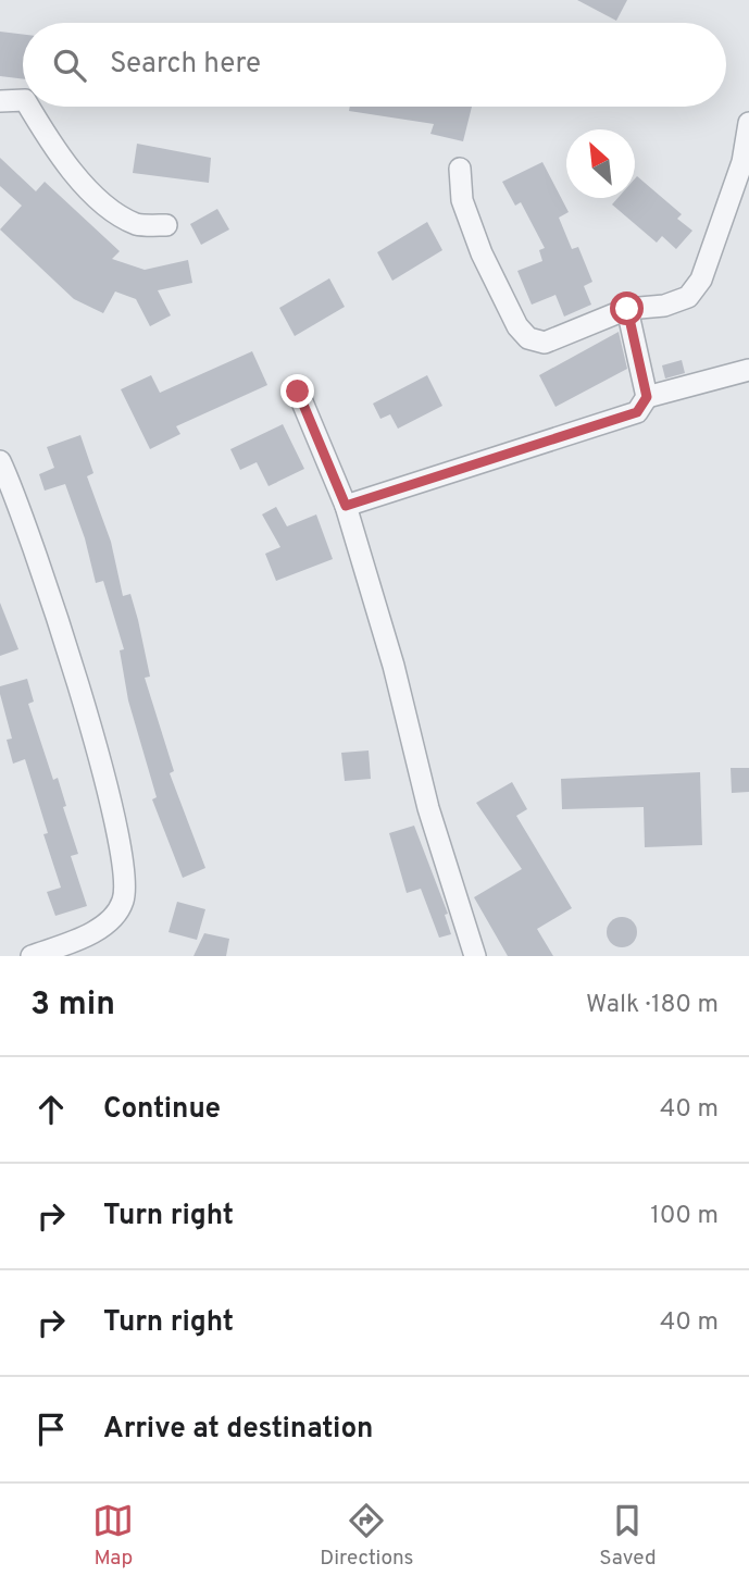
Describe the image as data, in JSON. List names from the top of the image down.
{
  "north": "top left",
  "page": {
    "search": "Search here",
    "heading": ["3 min", "Walk · 180 m"],
    "list": [
      ["Continue", "40 m"],
      ["Turn right", "100 m"],
      ["Turn right", "40 m"],
      "Arrive at destination"
    ],
    "nav": ["Map", "Directions", "Saved"]
  }
}
